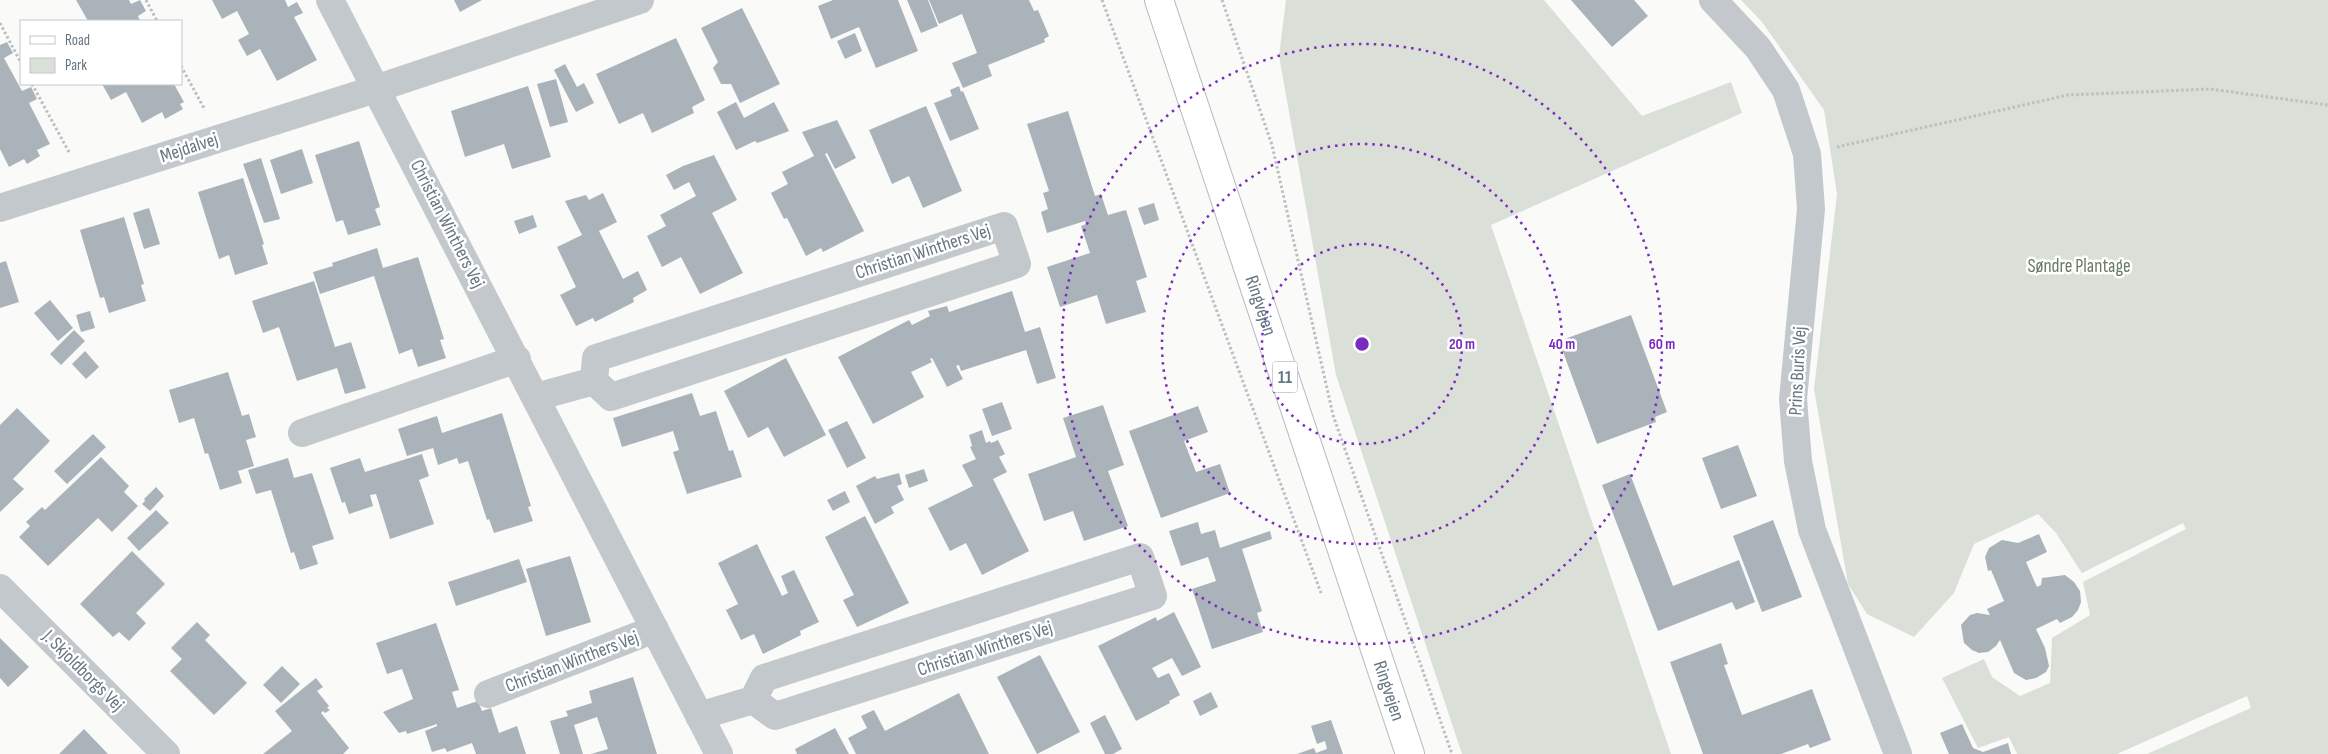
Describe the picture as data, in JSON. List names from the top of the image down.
{
  "streets": {
    "main road": ["Ringvejen", "11"],
    "street": [
      "Mejdalvej",
      "Christian Winthers Vej",
      "Prins Buris Vej",
      "J. Skjoldborgs Vej"
    ]
  },
  "crossings": [
    ["Mejdalvej", "Christian Winthers Vej"]
  ],
  "parks": ["Søndre Plantage"],
  "legend": ["Road", "Park"],
  "rings": ["20 m", "40 m", "60 m"]
}
